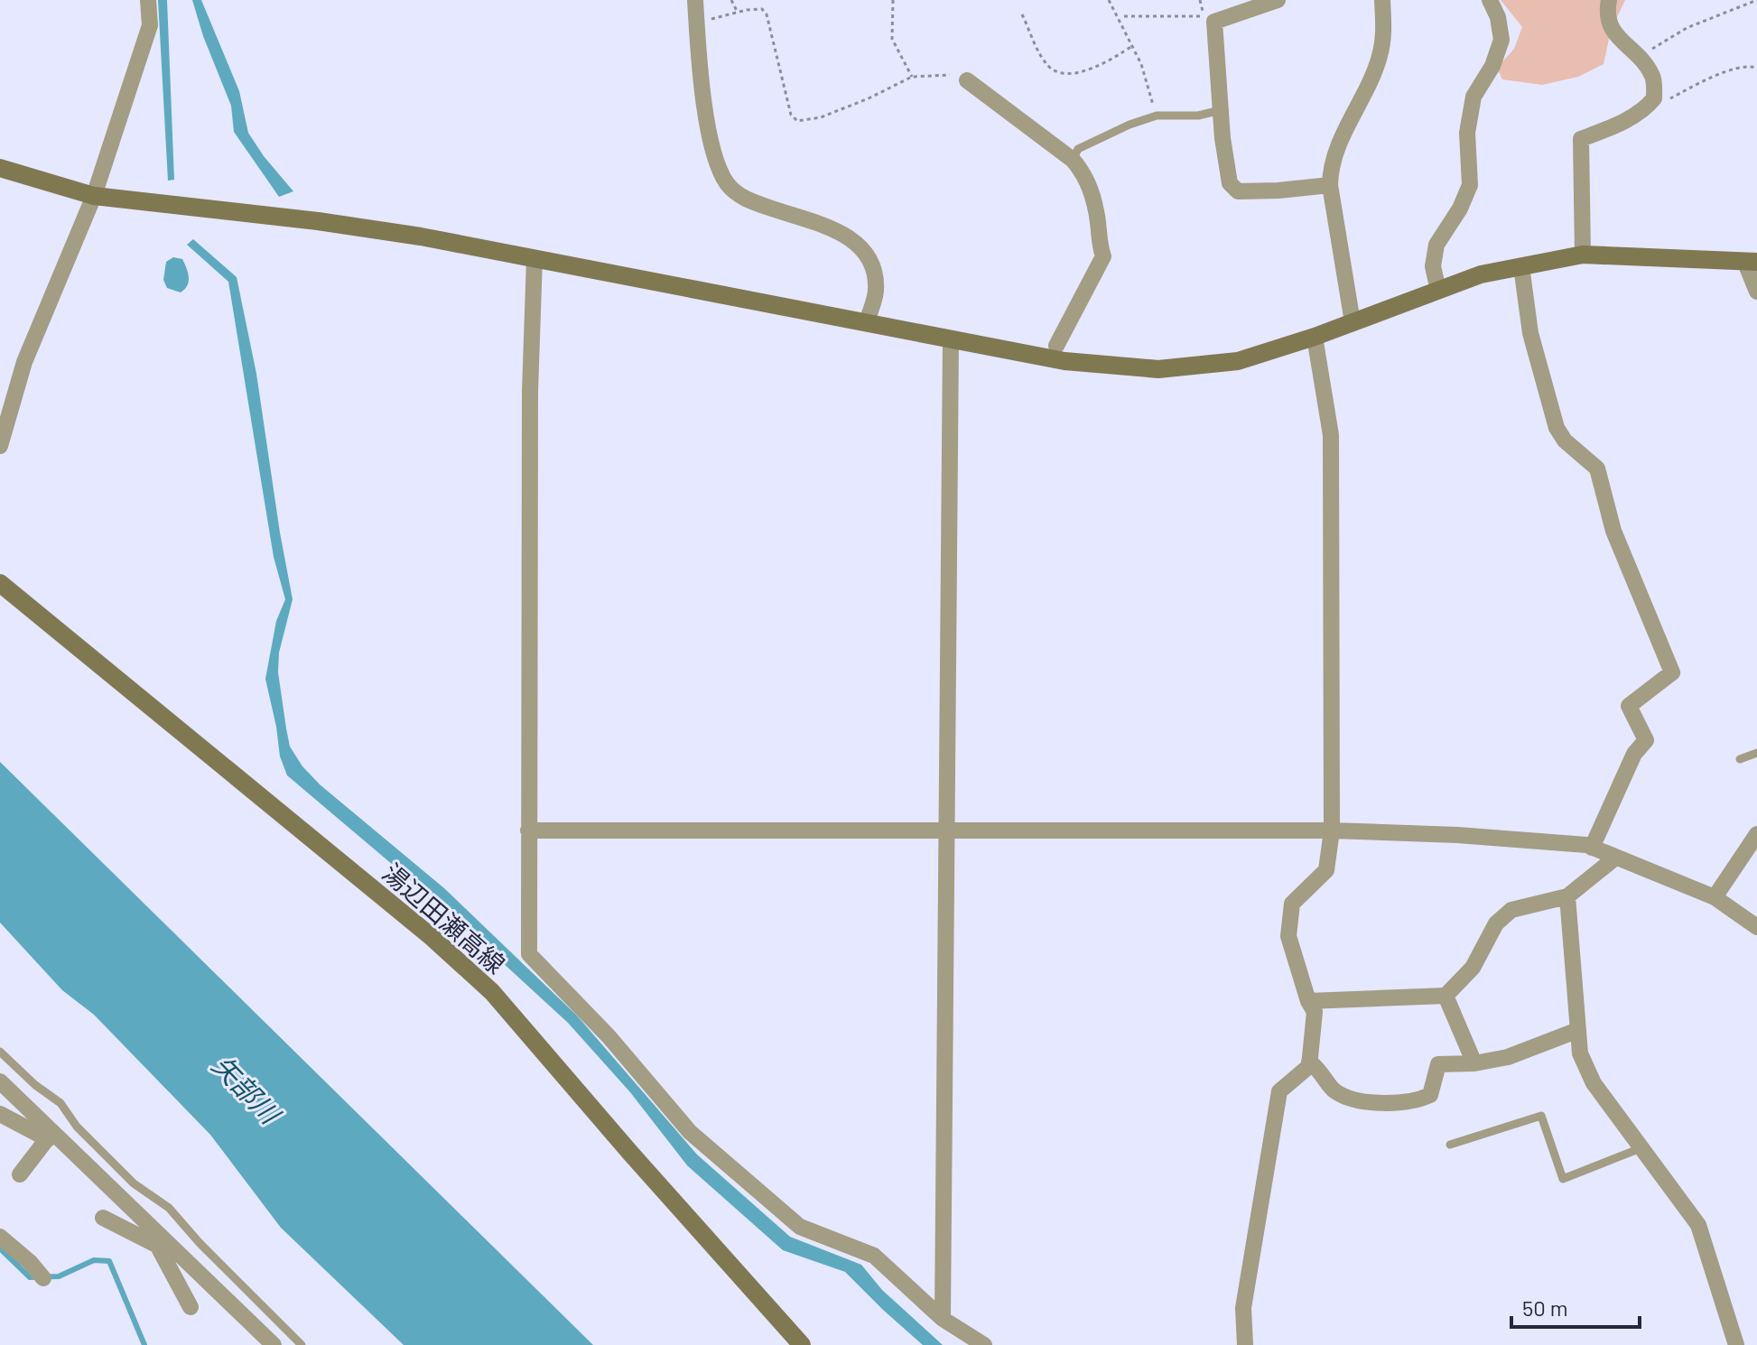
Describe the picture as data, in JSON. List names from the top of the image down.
{
  "streets": {
    "street": ["湯辺田瀬高線"]
  },
  "water": ["矢部川"],
  "scale_bar": "50 m"
}
